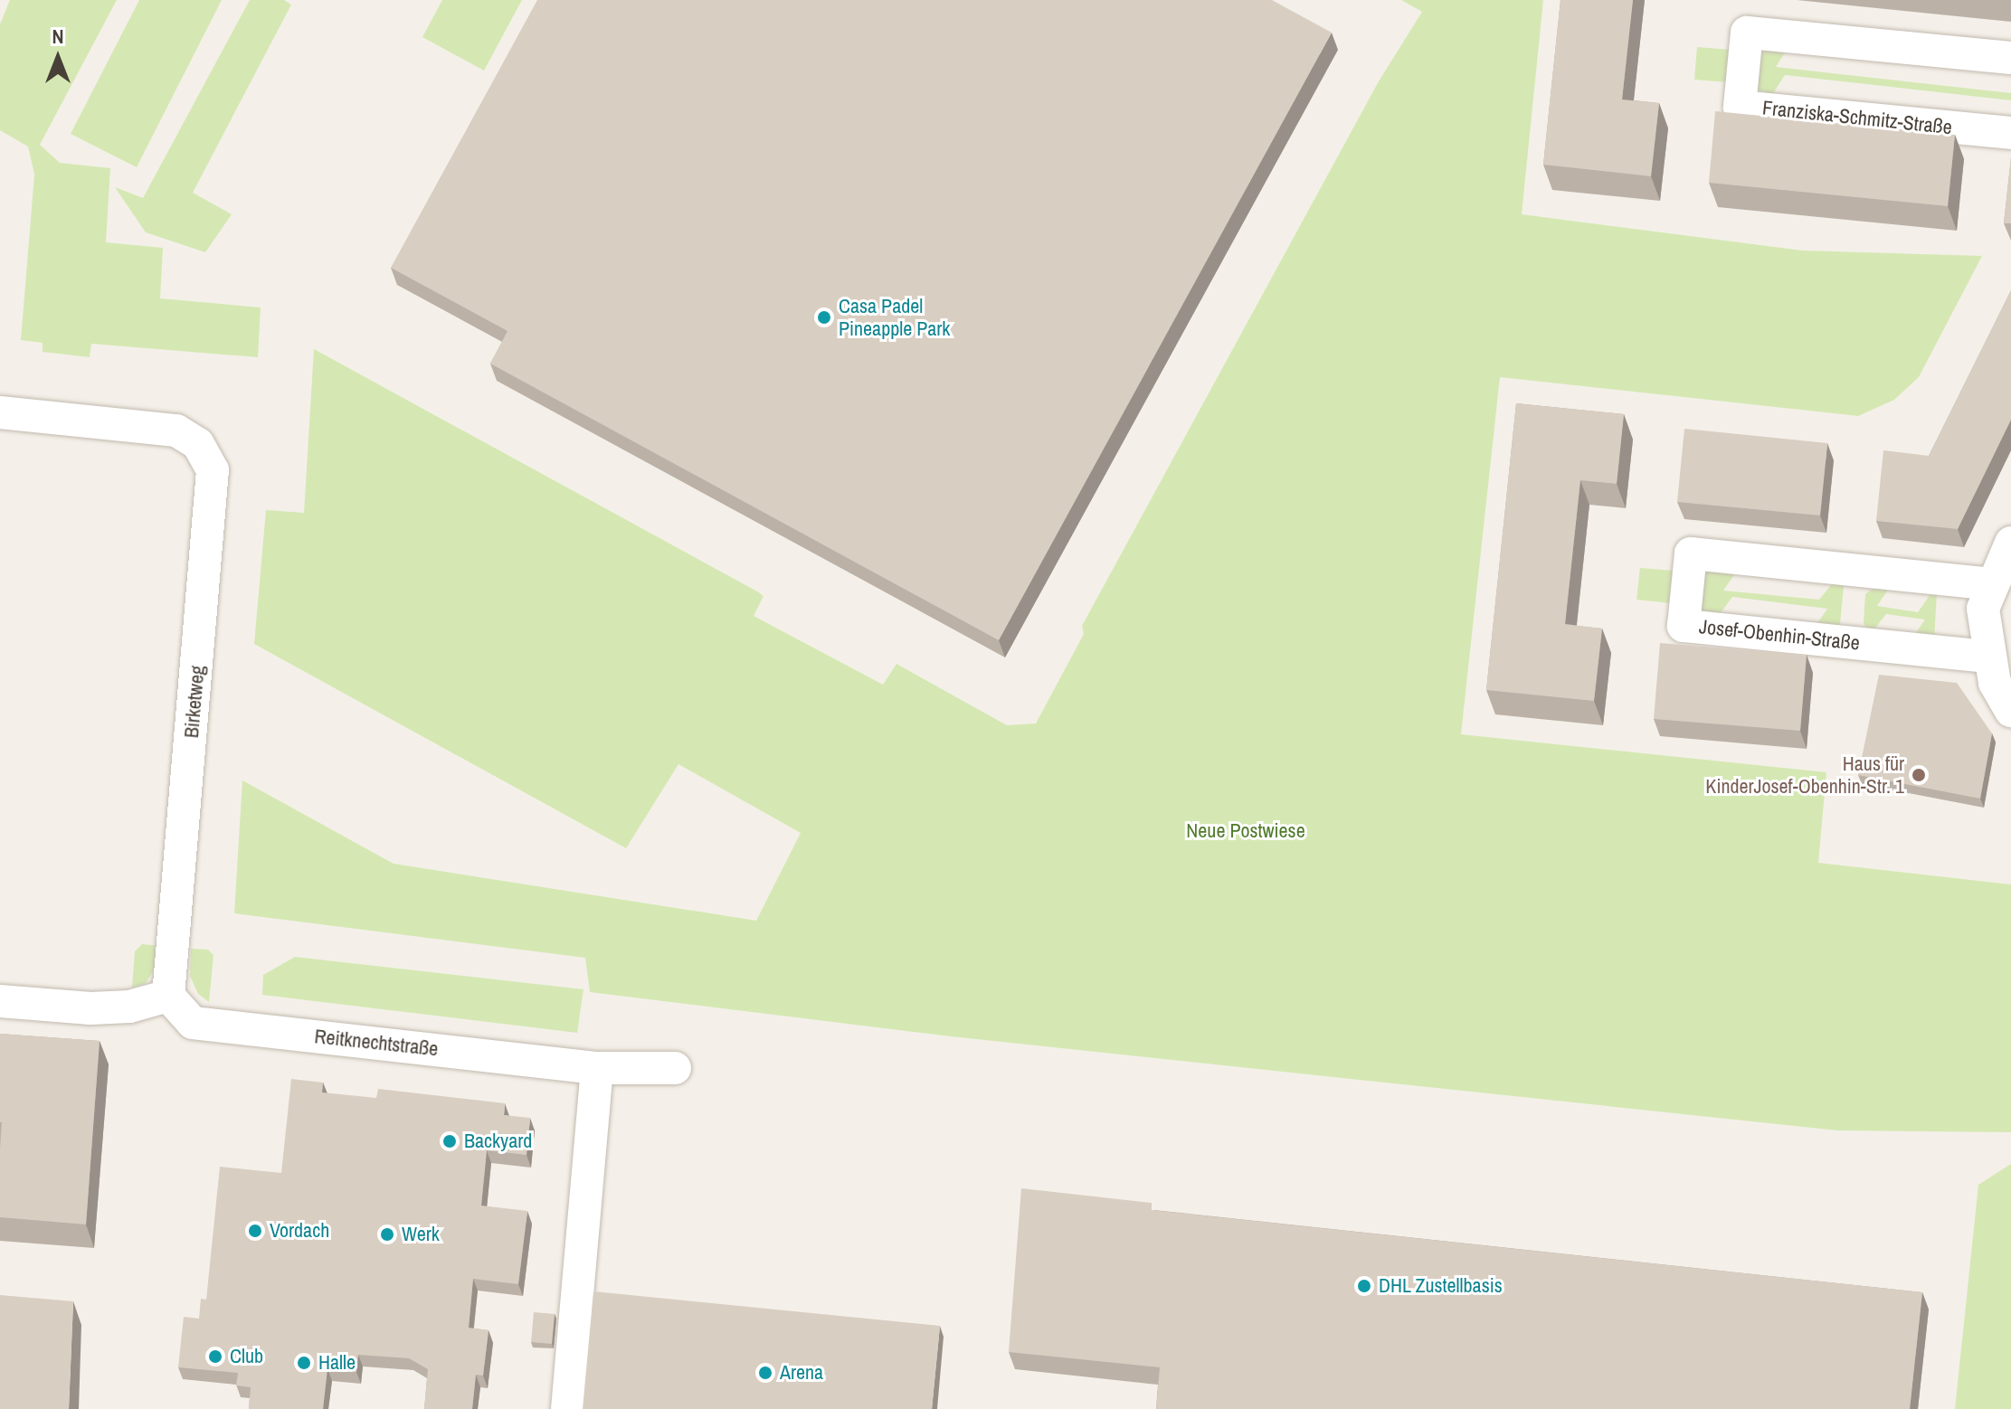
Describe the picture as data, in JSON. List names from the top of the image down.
{
  "streets": {
    "street": [
      "Franziska-Schmitz-Straße",
      "Josef-Obenhin-Straße",
      "Birketweg",
      "Reitknechtstraße"
    ]
  },
  "crossings": [
    ["Birketweg", "Reitknechtstraße"]
  ],
  "parks": ["Neue Postwiese"],
  "places": [
    "Casa Padel Pineapple Park",
    "Haus für KinderJosef-Obenhin-Str. 1",
    "Backyard",
    "Vordach",
    "Werk",
    "DHL Zustellbasis",
    "Club",
    "Halle",
    "Arena"
  ],
  "north": "top"
}
